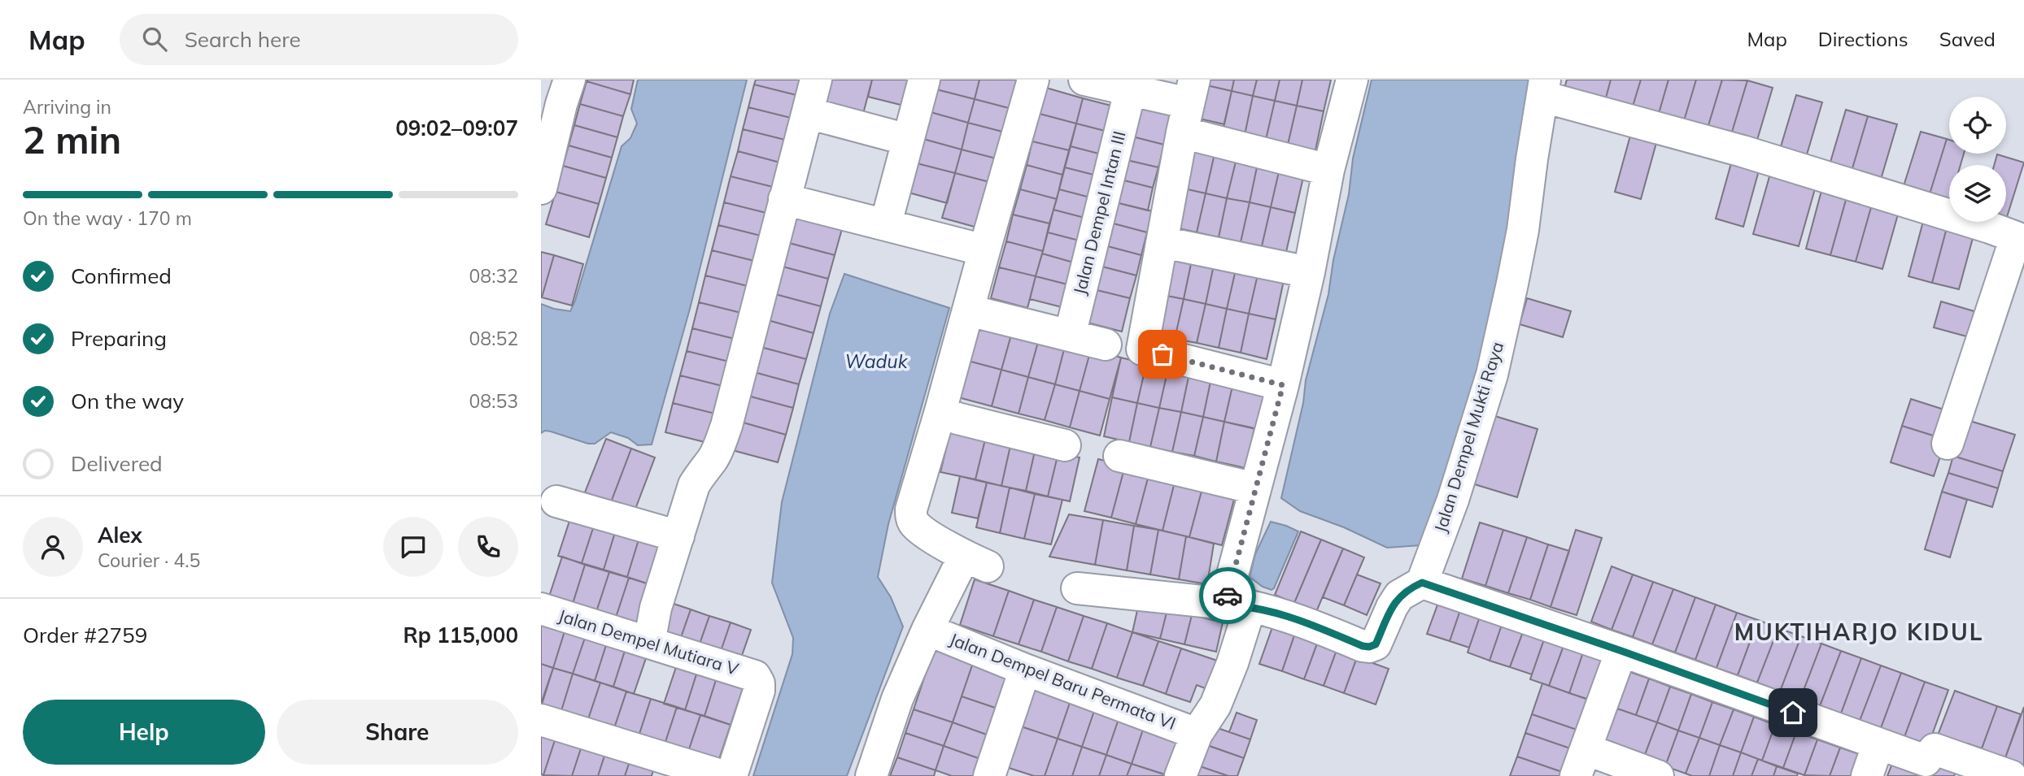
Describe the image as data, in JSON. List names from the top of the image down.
{
  "streets": {
    "street": [
      "Jalan Dempel Intan III",
      "Jalan Dempel Mukti Raya",
      "Jalan Dempel Mutiara V",
      "Jalan Dempel Baru Permata VI"
    ]
  },
  "districts": ["MUKTIHARJO KIDUL"],
  "water": ["Waduk"],
  "page": {
    "header": "Map",
    "search": "Search here",
    "nav": ["Map", "Directions", "Saved"],
    "heading": ["2 min", "Arriving in", "09:02–09:07"],
    "panel": [
      "Alex",
      "Courier · 4.5",
      "Order #2759",
      "Rp 115,000"
    ],
    "bar": "On the way · 170 m",
    "list": [
      ["Confirmed", "08:32"],
      ["Preparing", "08:52"],
      ["On the way", "08:53"],
      "Delivered"
    ],
    "buttons": ["Help", "Share"]
  }
}
